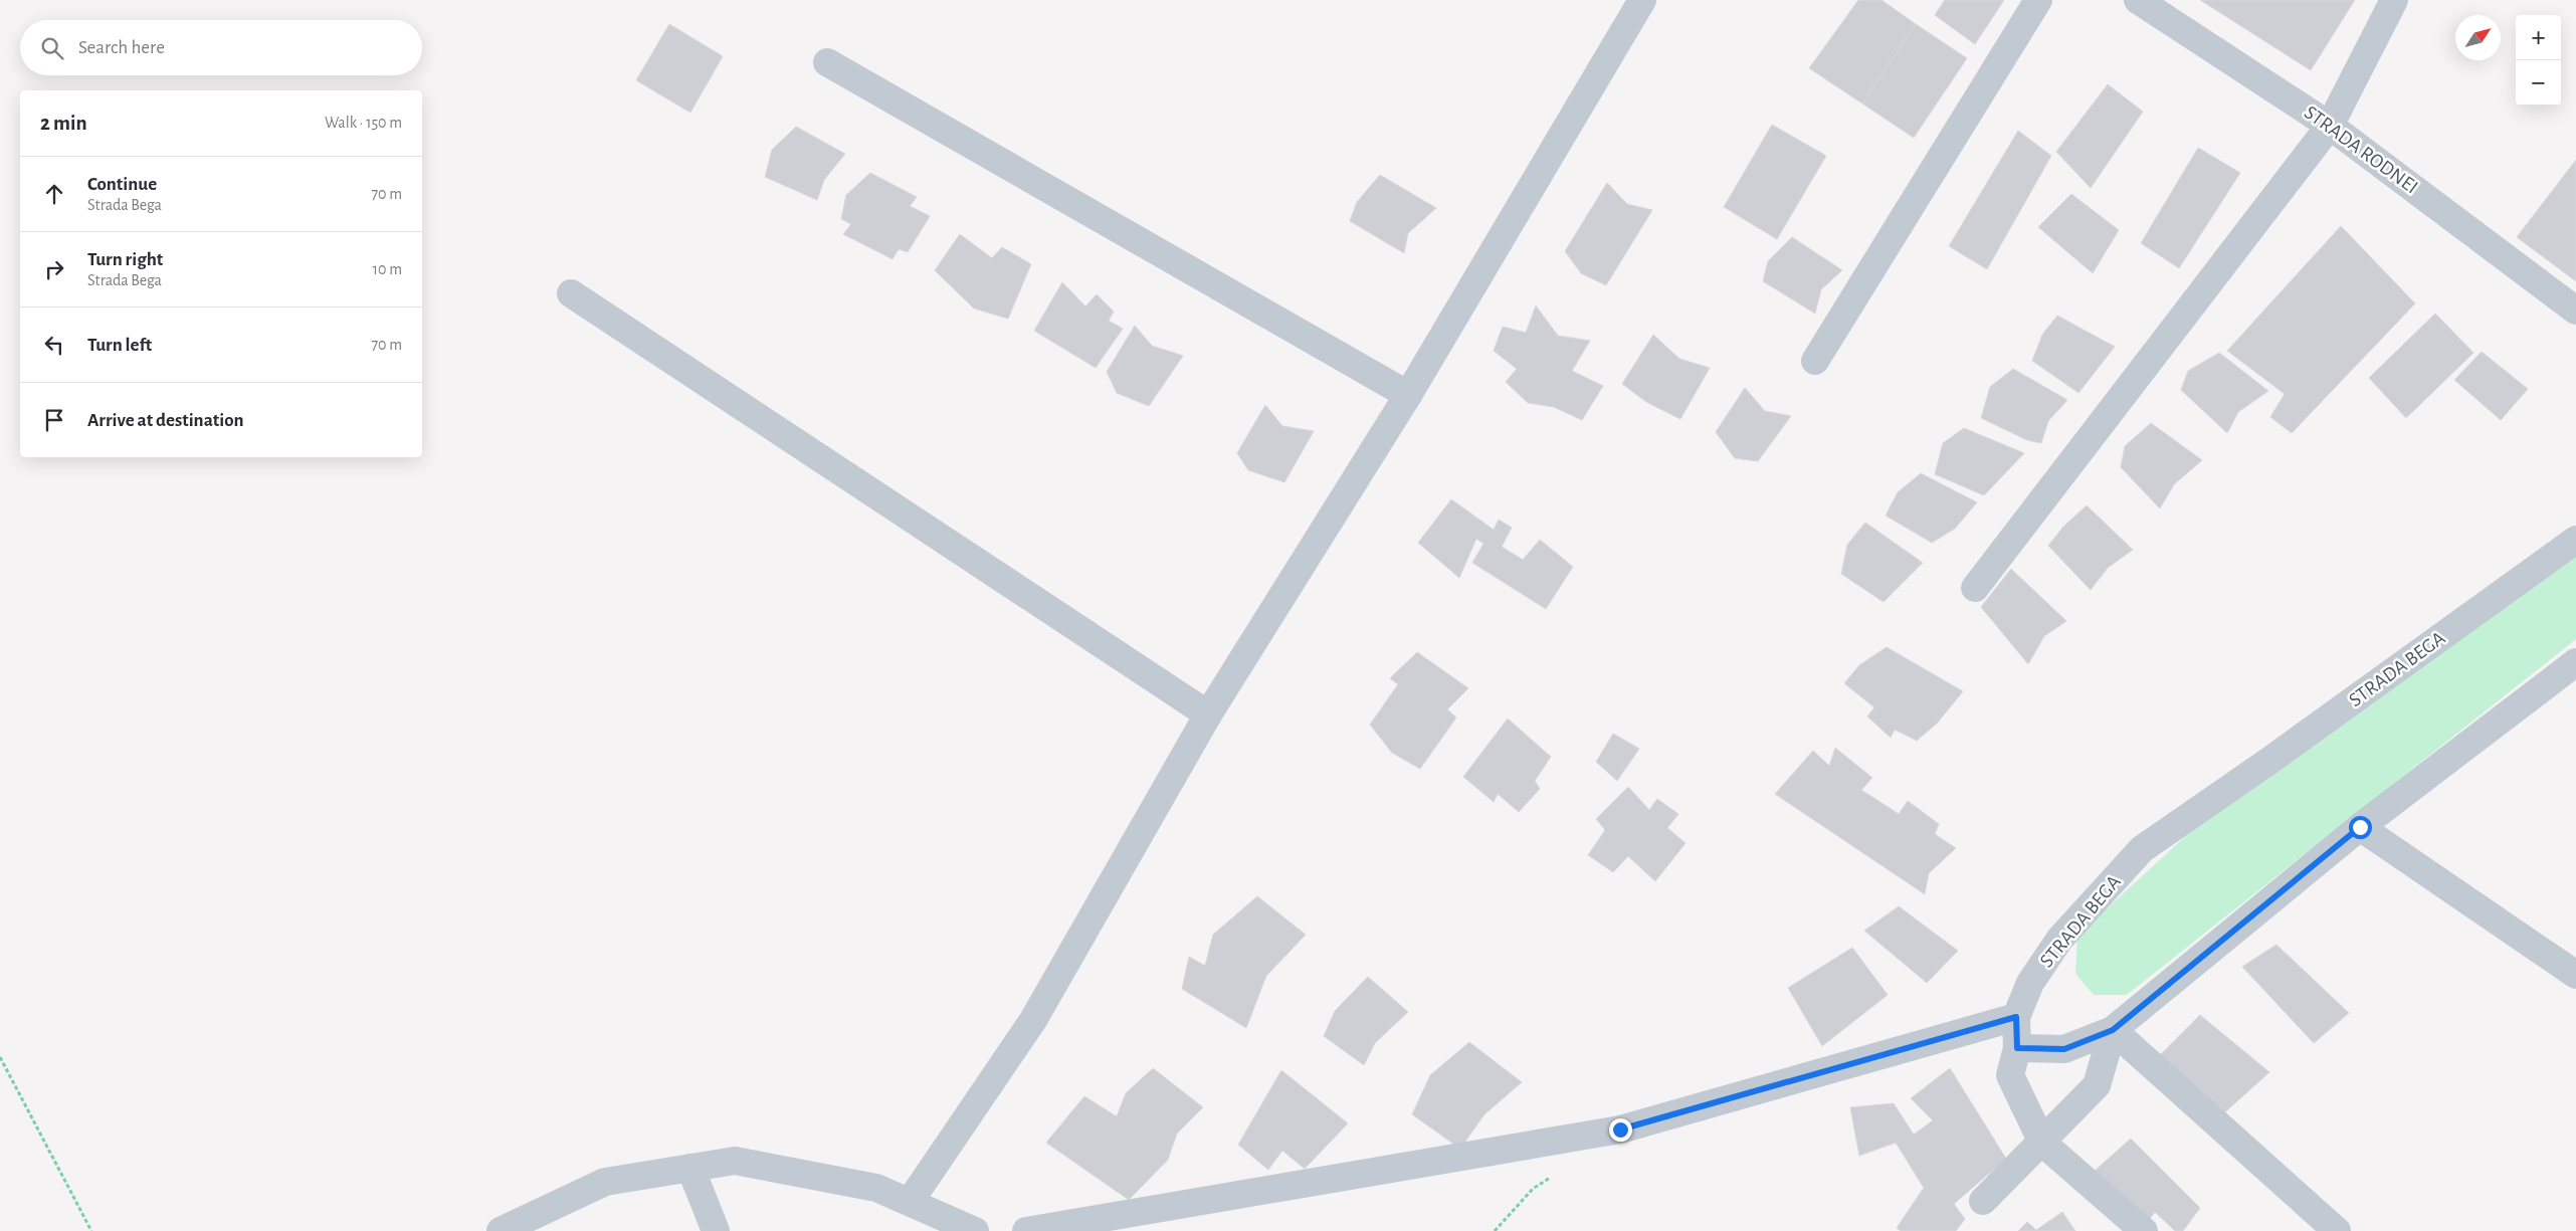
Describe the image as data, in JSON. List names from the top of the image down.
{
  "streets": {
    "street": ["STRADA RODNEI", "STRADA BEGA"]
  },
  "north": "top right",
  "page": {
    "map_buttons": ["+", "−"],
    "search": "Search here",
    "heading": ["2 min", "Walk · 150 m"],
    "list": [
      ["Continue", "Strada Bega", "70 m"],
      ["Turn right", "Strada Bega", "10 m"],
      ["Turn left", "70 m"],
      "Arrive at destination"
    ]
  }
}
